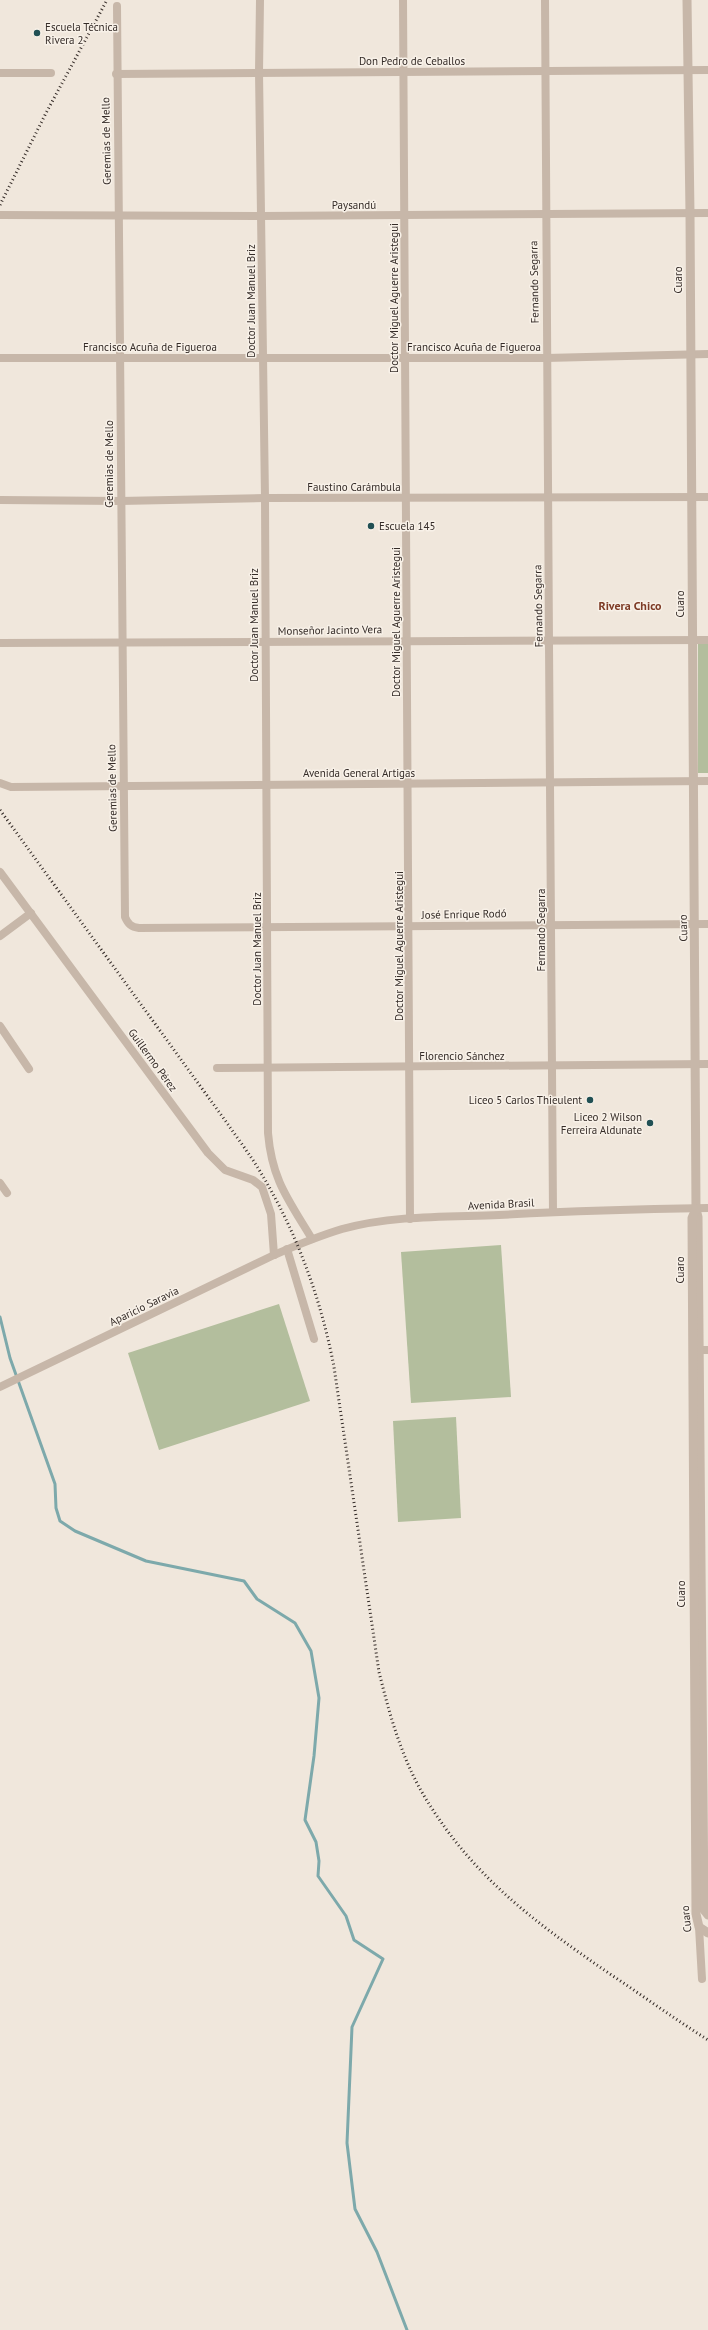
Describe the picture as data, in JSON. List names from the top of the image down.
{
  "streets": {
    "street": [
      "Don Pedro de Ceballos",
      "Geremias de Mello",
      "Paysandú",
      "Cuaro",
      "Fernando Segarra",
      "Doctor Miguel Aguerre Aristegui",
      "Doctor Juan Manuel Briz",
      "Francisco Acuña de Figueroa",
      "Faustino Carámbula",
      "Monseñor Jacinto Vera",
      "Avenida General Artigas",
      "José Enrique Rodó",
      "Florencio Sánchez",
      "Guillermo Pérez",
      "Avenida Brasil",
      "Aparicio Saravia"
    ]
  },
  "crossings": [
    ["Don Pedro de Ceballos", "Geremias de Mello"],
    ["Don Pedro de Ceballos", "Cuaro"],
    ["Don Pedro de Ceballos", "Fernando Segarra"],
    ["Don Pedro de Ceballos", "Doctor Miguel Aguerre Aristegui"],
    ["Don Pedro de Ceballos", "Doctor Juan Manuel Briz"],
    ["Geremias de Mello", "Paysandú"],
    ["Geremias de Mello", "Francisco Acuña de Figueroa"],
    ["Geremias de Mello", "Faustino Carámbula"],
    ["Geremias de Mello", "Monseñor Jacinto Vera"],
    ["Geremias de Mello", "Avenida General Artigas"],
    ["Geremias de Mello", "José Enrique Rodó"],
    ["Paysandú", "Cuaro"],
    ["Paysandú", "Fernando Segarra"],
    ["Paysandú", "Doctor Miguel Aguerre Aristegui"],
    ["Paysandú", "Doctor Juan Manuel Briz"],
    ["Cuaro", "Francisco Acuña de Figueroa"],
    ["Cuaro", "Faustino Carámbula"],
    ["Cuaro", "Monseñor Jacinto Vera"],
    ["Cuaro", "Avenida General Artigas"],
    ["Cuaro", "José Enrique Rodó"],
    ["Cuaro", "Florencio Sánchez"],
    ["Cuaro", "Avenida Brasil"],
    ["Fernando Segarra", "Francisco Acuña de Figueroa"],
    ["Fernando Segarra", "Faustino Carámbula"],
    ["Fernando Segarra", "Monseñor Jacinto Vera"],
    ["Fernando Segarra", "Avenida General Artigas"],
    ["Fernando Segarra", "José Enrique Rodó"],
    ["Fernando Segarra", "Florencio Sánchez"],
    ["Fernando Segarra", "Avenida Brasil"],
    ["Doctor Miguel Aguerre Aristegui", "Francisco Acuña de Figueroa"],
    ["Doctor Miguel Aguerre Aristegui", "Faustino Carámbula"],
    ["Doctor Miguel Aguerre Aristegui", "Monseñor Jacinto Vera"],
    ["Doctor Miguel Aguerre Aristegui", "Avenida General Artigas"],
    ["Doctor Miguel Aguerre Aristegui", "José Enrique Rodó"],
    ["Doctor Miguel Aguerre Aristegui", "Florencio Sánchez"],
    ["Doctor Miguel Aguerre Aristegui", "Avenida Brasil"],
    ["Doctor Juan Manuel Briz", "Francisco Acuña de Figueroa"],
    ["Doctor Juan Manuel Briz", "Faustino Carámbula"],
    ["Doctor Juan Manuel Briz", "Monseñor Jacinto Vera"],
    ["Doctor Juan Manuel Briz", "Avenida General Artigas"],
    ["Doctor Juan Manuel Briz", "José Enrique Rodó"],
    ["Doctor Juan Manuel Briz", "Florencio Sánchez"],
    ["Doctor Juan Manuel Briz", "Avenida Brasil"],
    ["Guillermo Pérez", "Aparicio Saravia"],
    ["Avenida Brasil", "Aparicio Saravia"]
  ],
  "districts": ["Rivera Chico"],
  "places": [
    "Escuela Técnica Rivera 2",
    "Escuela 145",
    "Liceo 5 Carlos Thieulent",
    "Liceo 2 Wilson Ferreira Aldunate"
  ]
}
